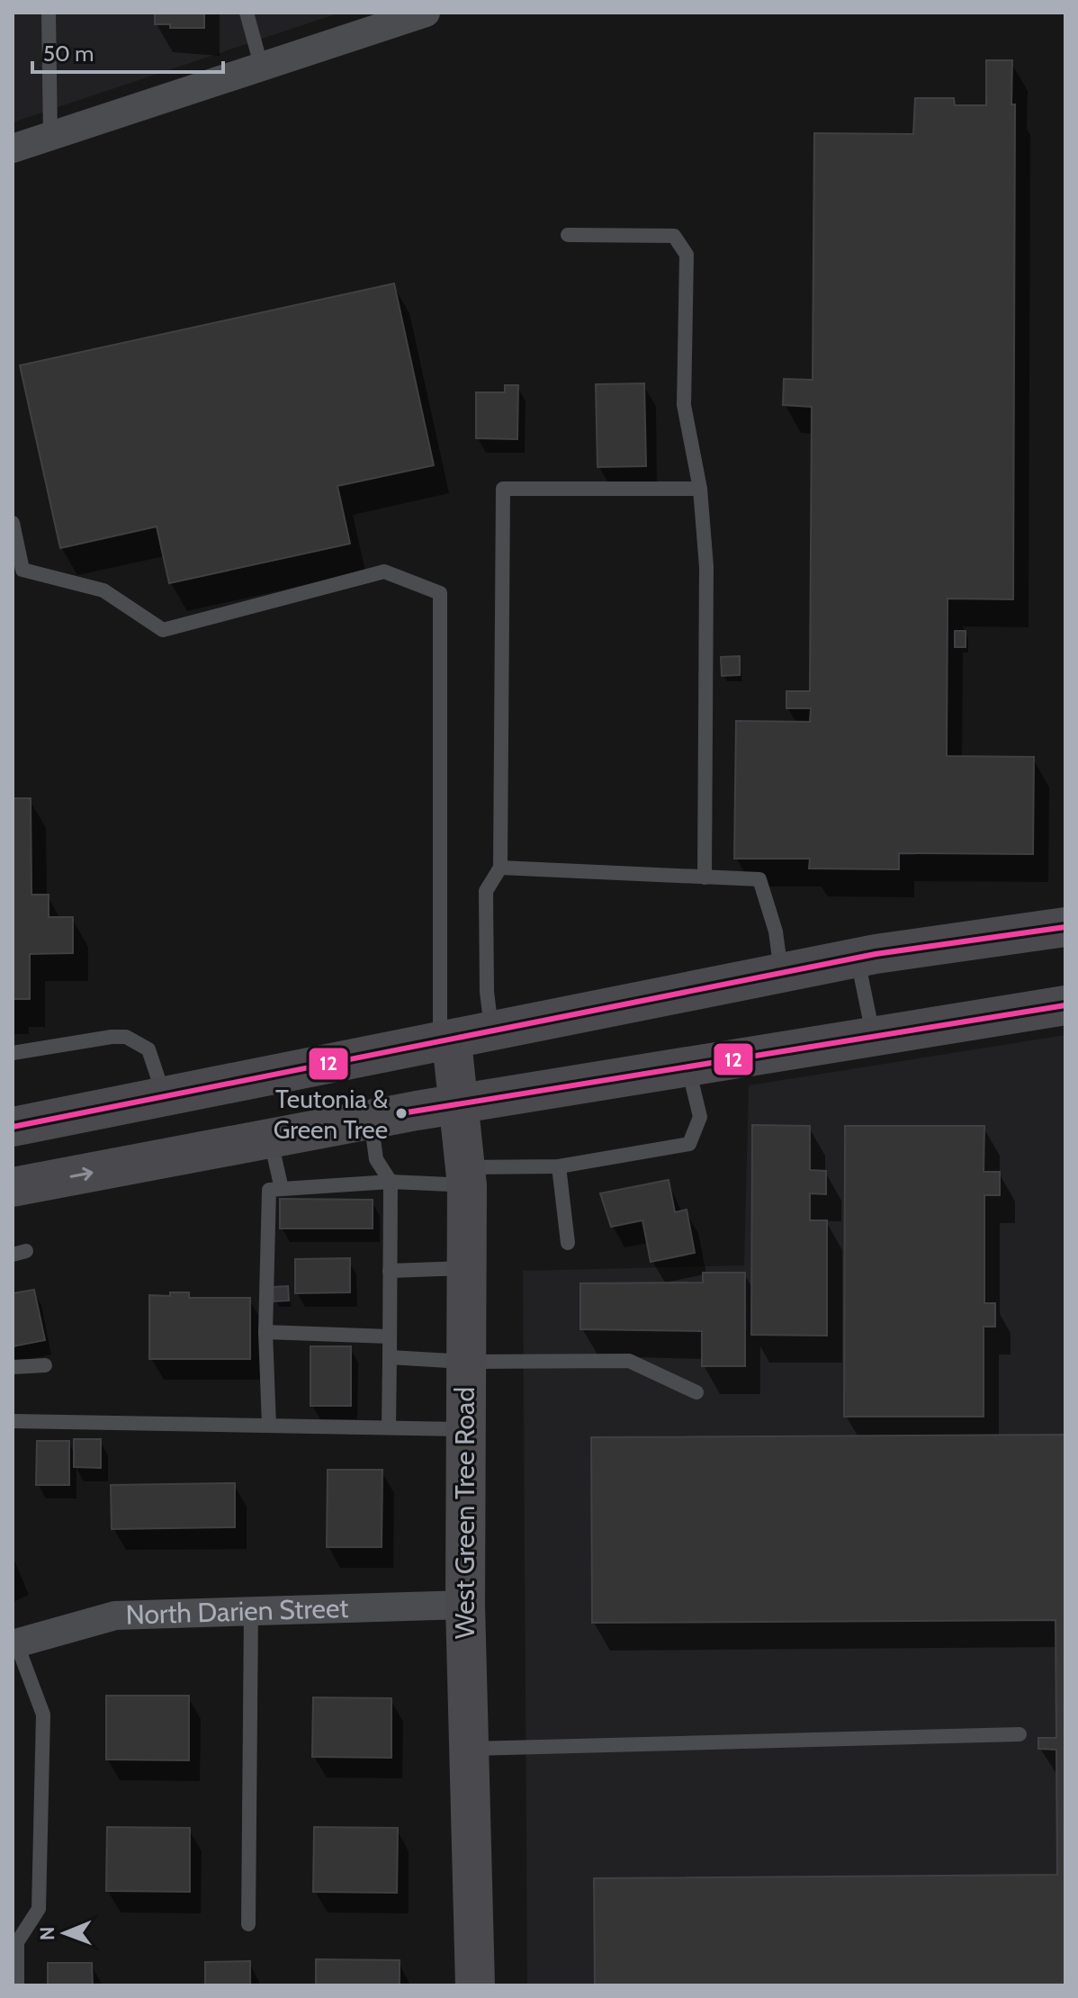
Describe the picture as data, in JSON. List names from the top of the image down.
{
  "streets": {
    "main road": ["West Green Tree Road"],
    "street": ["North Darien Street"]
  },
  "crossings": [
    ["West Green Tree Road", "North Darien Street"]
  ],
  "places": ["Teutonia & Green Tree"],
  "lines": ["transit line 12"],
  "scale_bar": "50 m",
  "north": "left"
}
